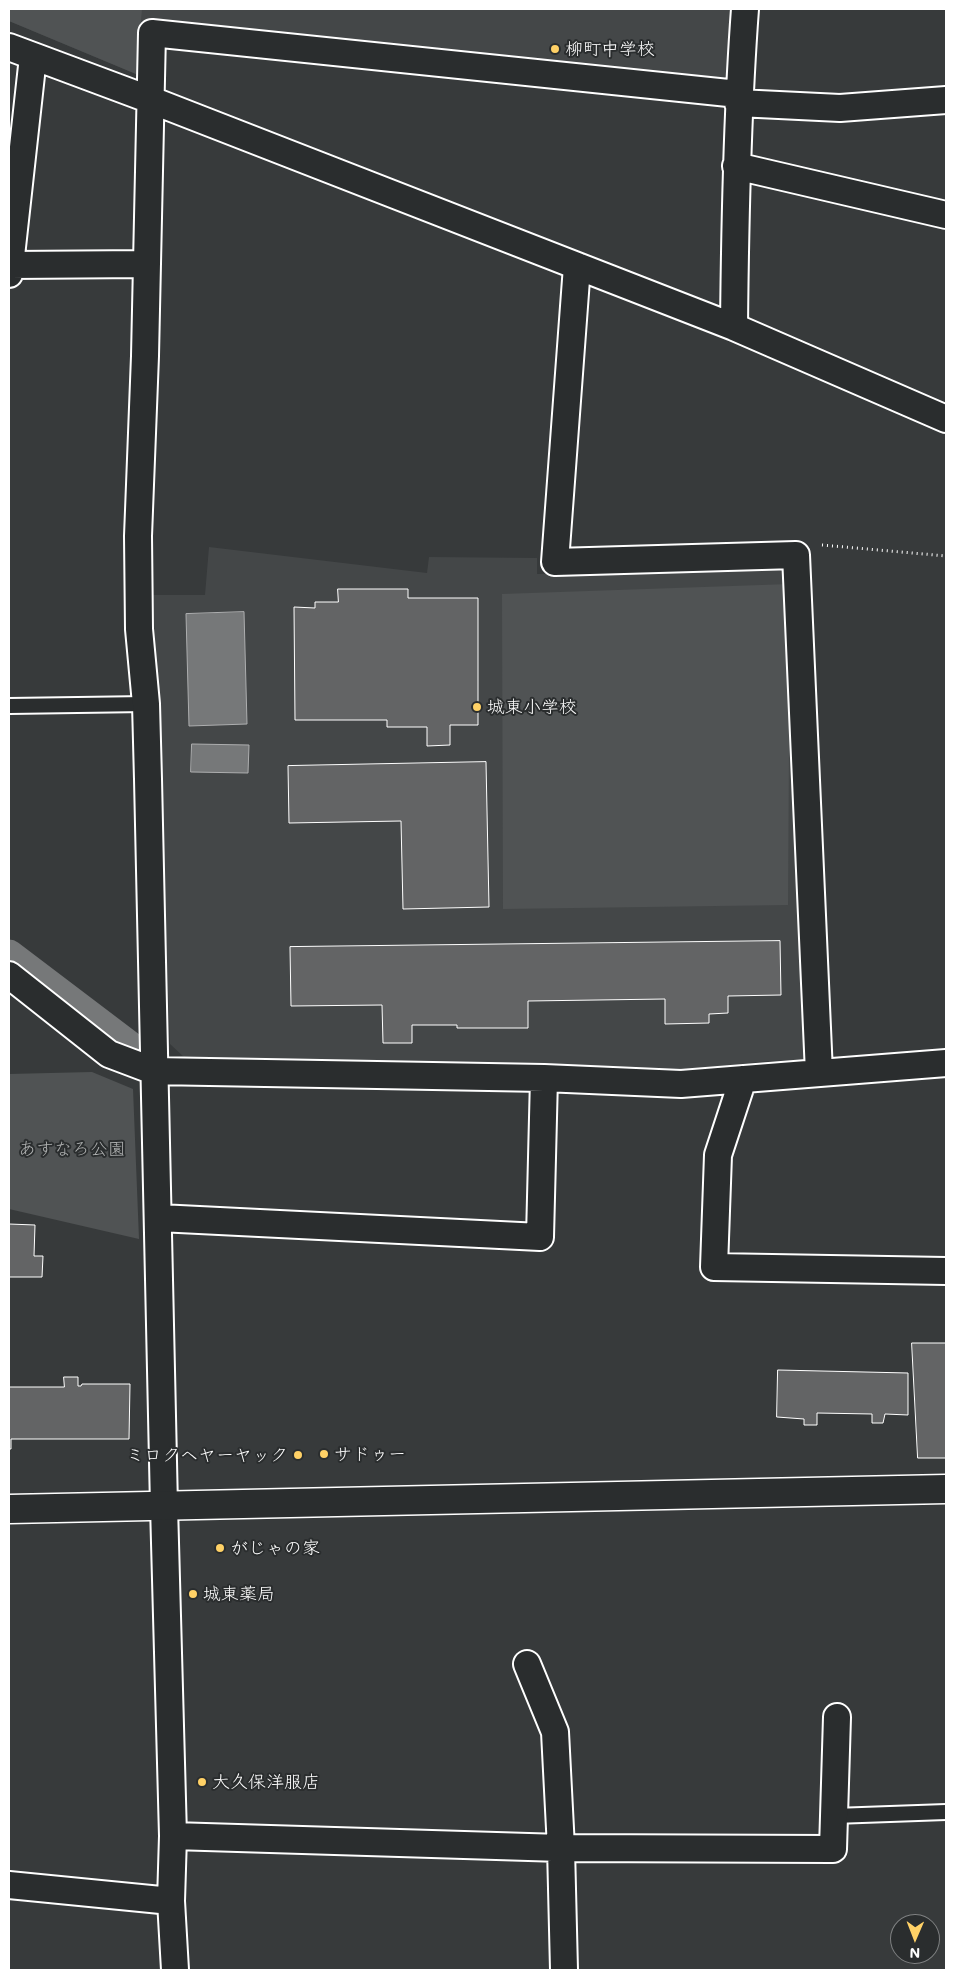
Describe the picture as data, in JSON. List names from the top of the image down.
{
  "parks": ["あすなろ公園"],
  "places": [
    "柳町中学校",
    "城東小学校",
    "サドゥー",
    "ミロクヘヤーヤック",
    "がじゃの家",
    "城東薬局",
    "大久保洋服店"
  ],
  "north": "bottom"
}
